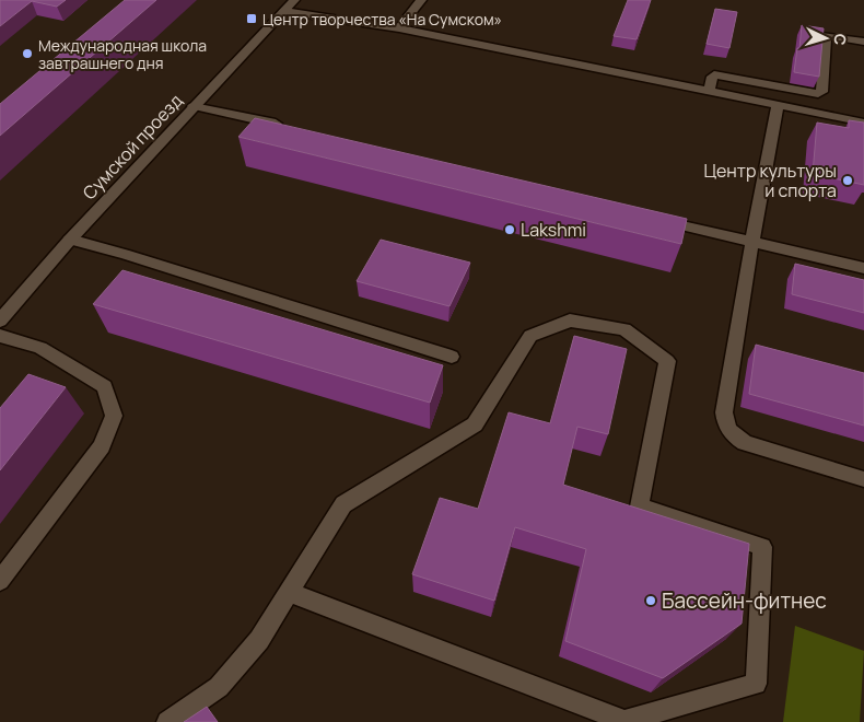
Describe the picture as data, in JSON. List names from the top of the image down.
{
  "streets": {
    "street": ["Сумской проезд"]
  },
  "places": {
    "transit": ["Центр творчества «На Сумском»"],
    "other": [
      "Международная школа завтрашнего дня",
      "Центр культуры и спорта",
      "Lakshmi",
      "Бассейн-фитнес"
    ]
  },
  "north": "right"
}
